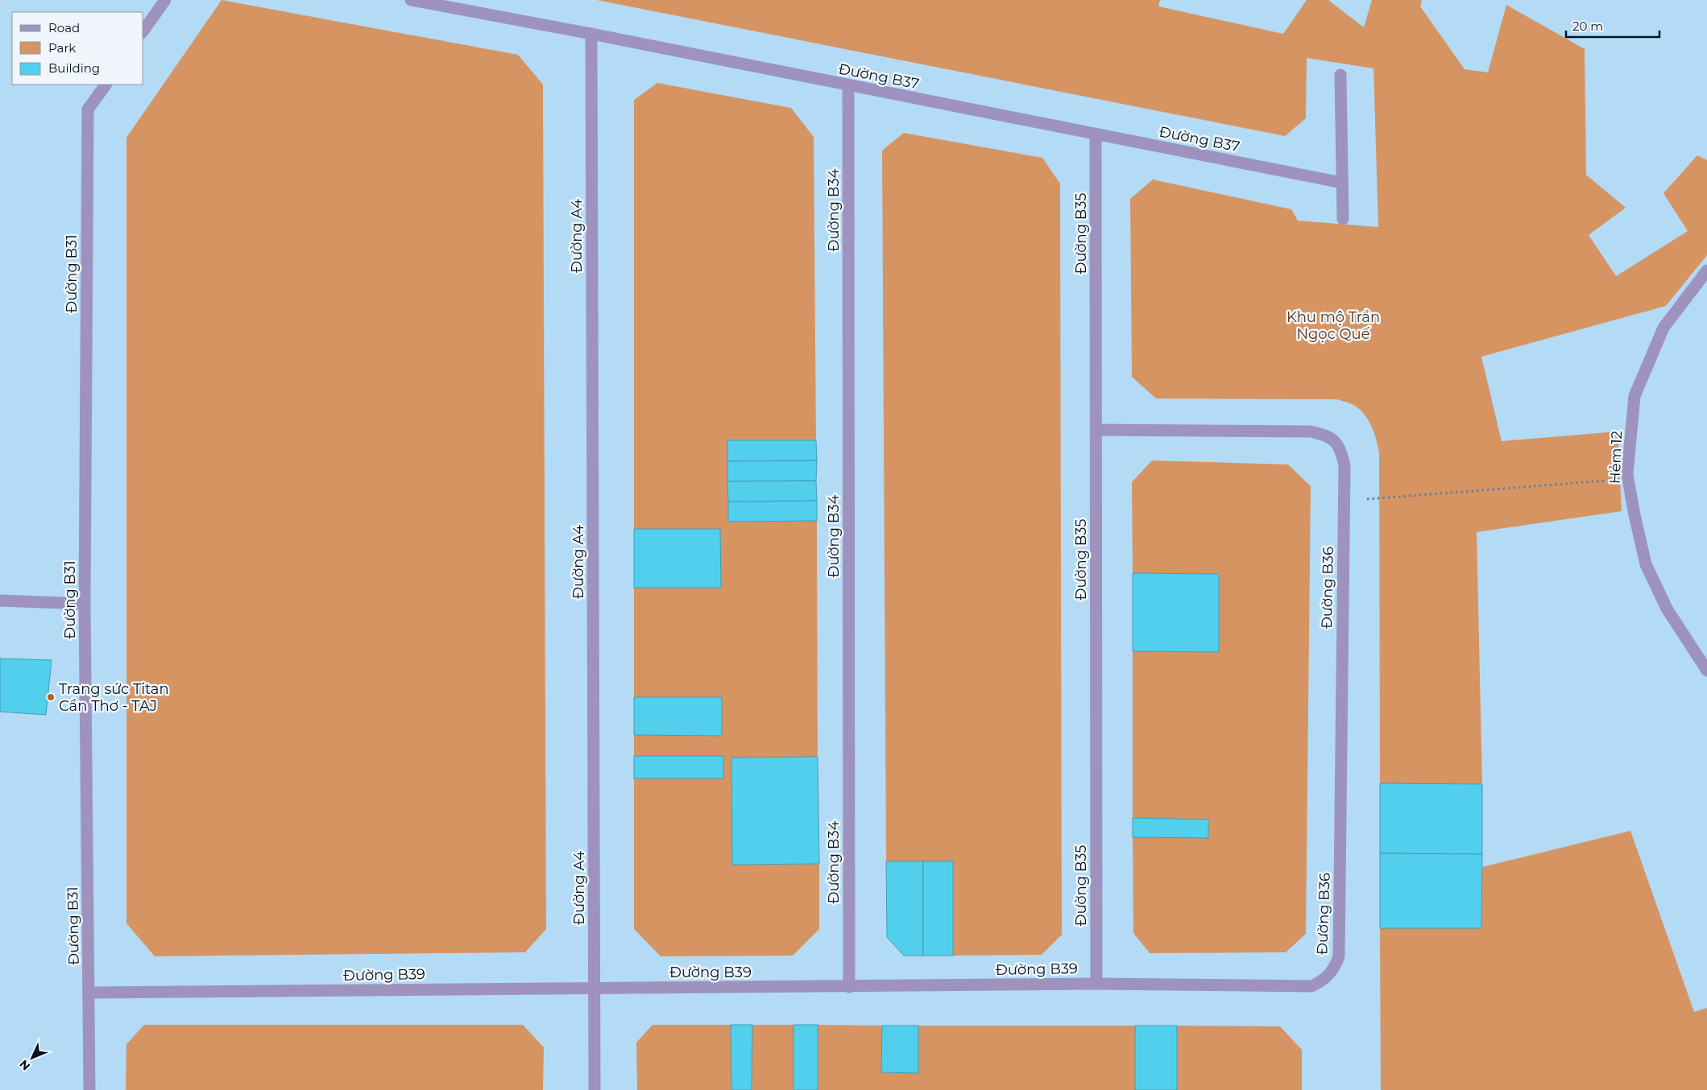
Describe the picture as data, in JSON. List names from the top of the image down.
{
  "streets": {
    "street": [
      "Đường B37",
      "Đường B34",
      "Đường B35",
      "Đường A4",
      "Đường B31",
      "Hẻm 12",
      "Đường B36",
      "Đường B39"
    ]
  },
  "crossings": [
    ["Đường B37", "Đường B34"],
    ["Đường B37", "Đường B35"],
    ["Đường B37", "Đường A4"],
    ["Đường B34", "Đường B39"],
    ["Đường B35", "Đường B36"],
    ["Đường B35", "Đường B39"],
    ["Đường A4", "Đường B39"],
    ["Đường B31", "Đường B39"],
    ["Đường B36", "Đường B39"]
  ],
  "parks": ["Khu mộ Trần Ngọc Quế"],
  "places": ["Trang sức Titan Cần Thơ - TAJ"],
  "legend": ["Road", "Park", "Building"],
  "scale_bar": "20 m",
  "north": "bottom left"
}
